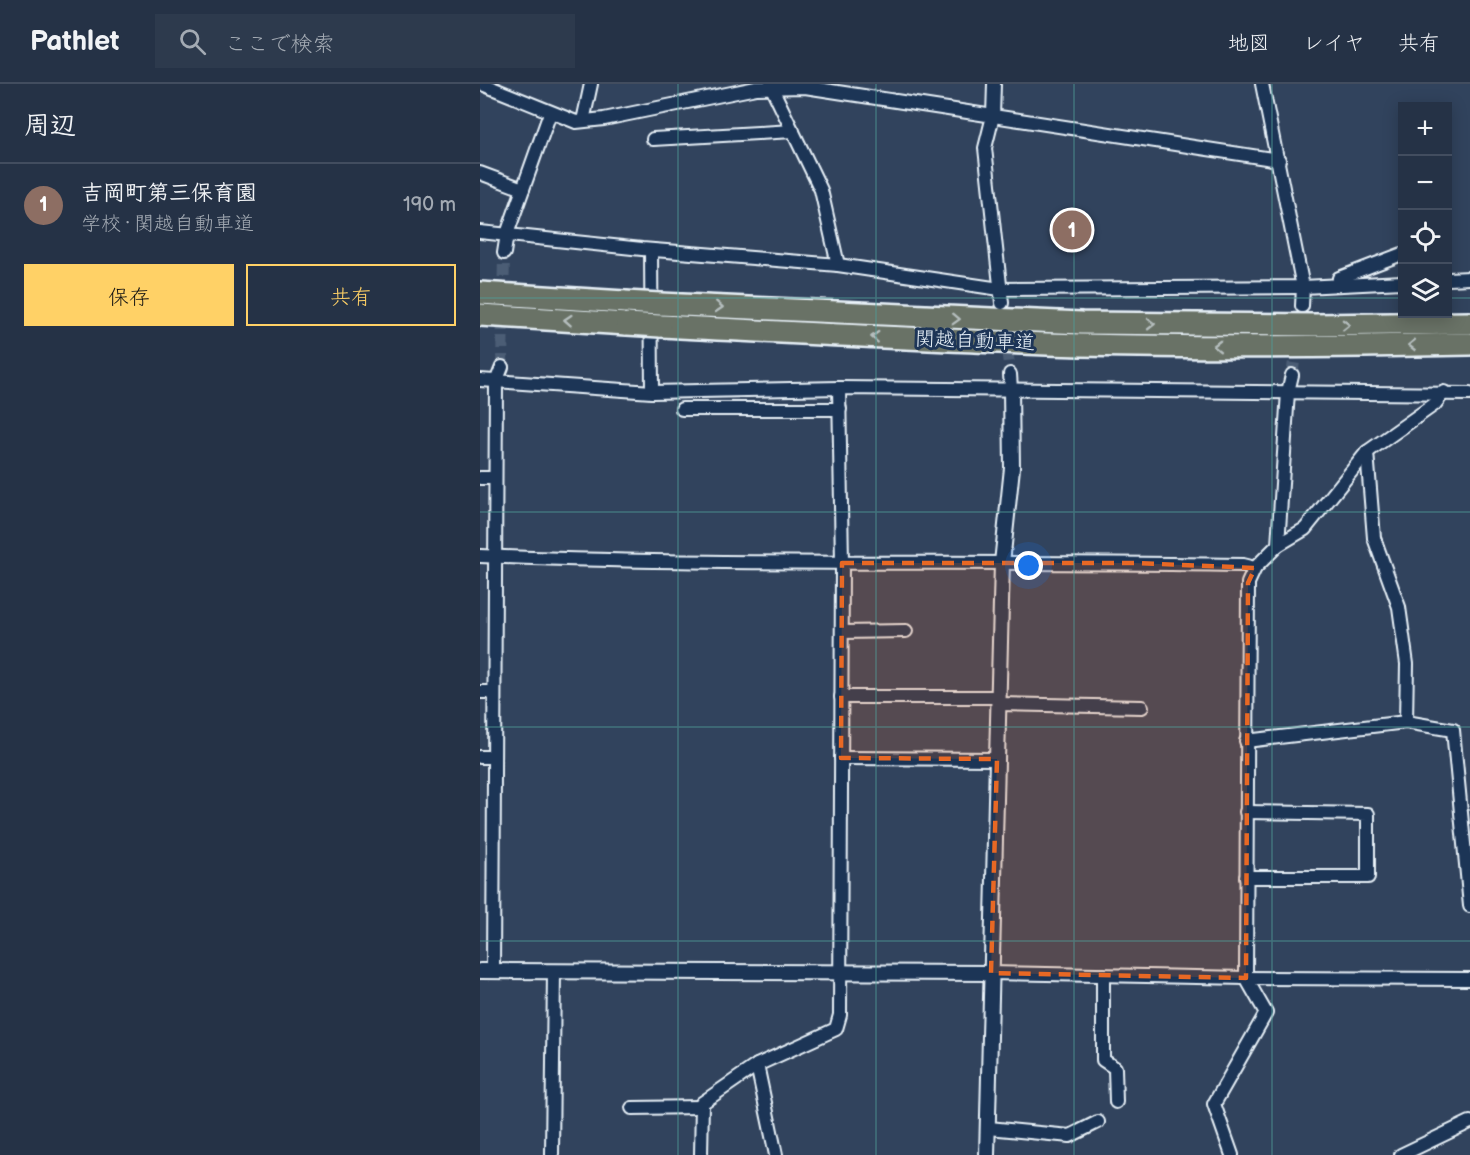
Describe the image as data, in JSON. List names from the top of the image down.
{
  "streets": {
    "highway": ["関越自動車道"]
  },
  "page": {
    "header": "Pathlet",
    "search": "ここで検索",
    "nav": ["地図", "レイヤ", "共有"],
    "heading": "周辺",
    "map_buttons": ["+", "−"],
    "list": [
      {
        "mark": "1",
        "name": "吉岡町第三保育園",
        "note": "学校 · 関越自動車道",
        "value": "190 m"
      }
    ],
    "pins": "1",
    "buttons": ["保存", "共有"]
  }
}
